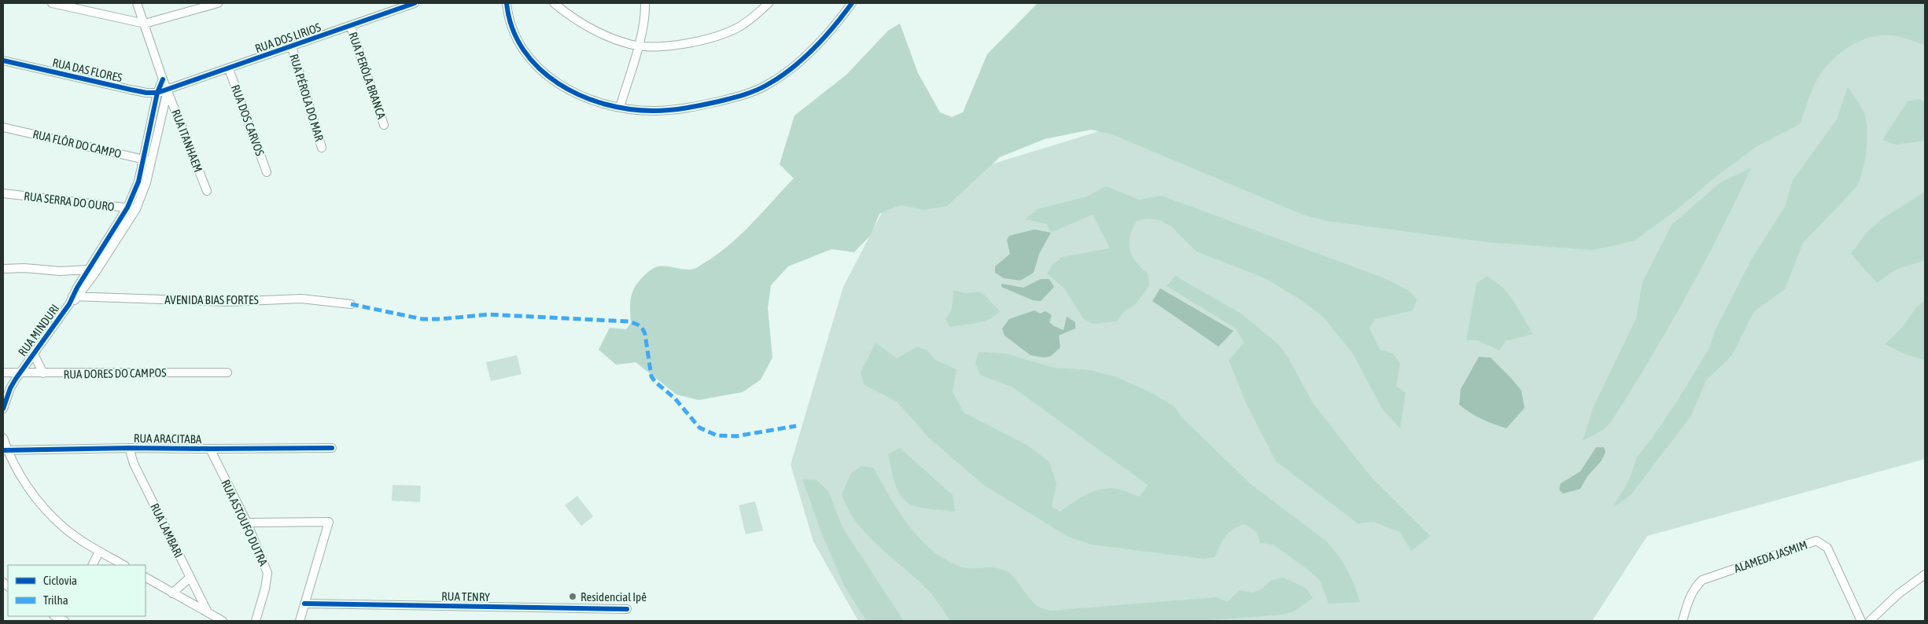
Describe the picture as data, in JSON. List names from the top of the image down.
{
  "streets": {
    "street": [
      "RUA DOS LIRIOS",
      "RUA DAS FLORES",
      "RUA PERÓLA BRANCA",
      "RUA PÉROLA DO MAR",
      "RUA DOS CARVOS",
      "RUA ITANHAEM",
      "RUA FLÔR DO CAMPO",
      "RUA SERRA DO OURO",
      "AVENIDA BIAS FORTES",
      "RUA MINDURI",
      "RUA DORES DO CAMPOS",
      "RUA ARACITABA",
      "RUA ASTOUFO DUTRA",
      "RUA LAMBARI",
      "ALAMEDA JASMIM",
      "RUA TENRY"
    ]
  },
  "crossings": [
    ["RUA DOS LIRIOS", "RUA DAS FLORES"],
    ["RUA DOS LIRIOS", "RUA PERÓLA BRANCA"],
    ["RUA DOS LIRIOS", "RUA PÉROLA DO MAR"],
    ["RUA DOS LIRIOS", "RUA DOS CARVOS"],
    ["RUA DOS LIRIOS", "RUA ITANHAEM"],
    ["RUA DAS FLORES", "RUA ITANHAEM"],
    ["AVENIDA BIAS FORTES", "RUA MINDURI"],
    ["RUA MINDURI", "RUA DORES DO CAMPOS"],
    ["RUA ARACITABA", "RUA ASTOUFO DUTRA"],
    ["RUA ARACITABA", "RUA LAMBARI"]
  ],
  "places": ["Residencial Ipê"],
  "legend": ["Ciclovia", "Trilha"]
}
